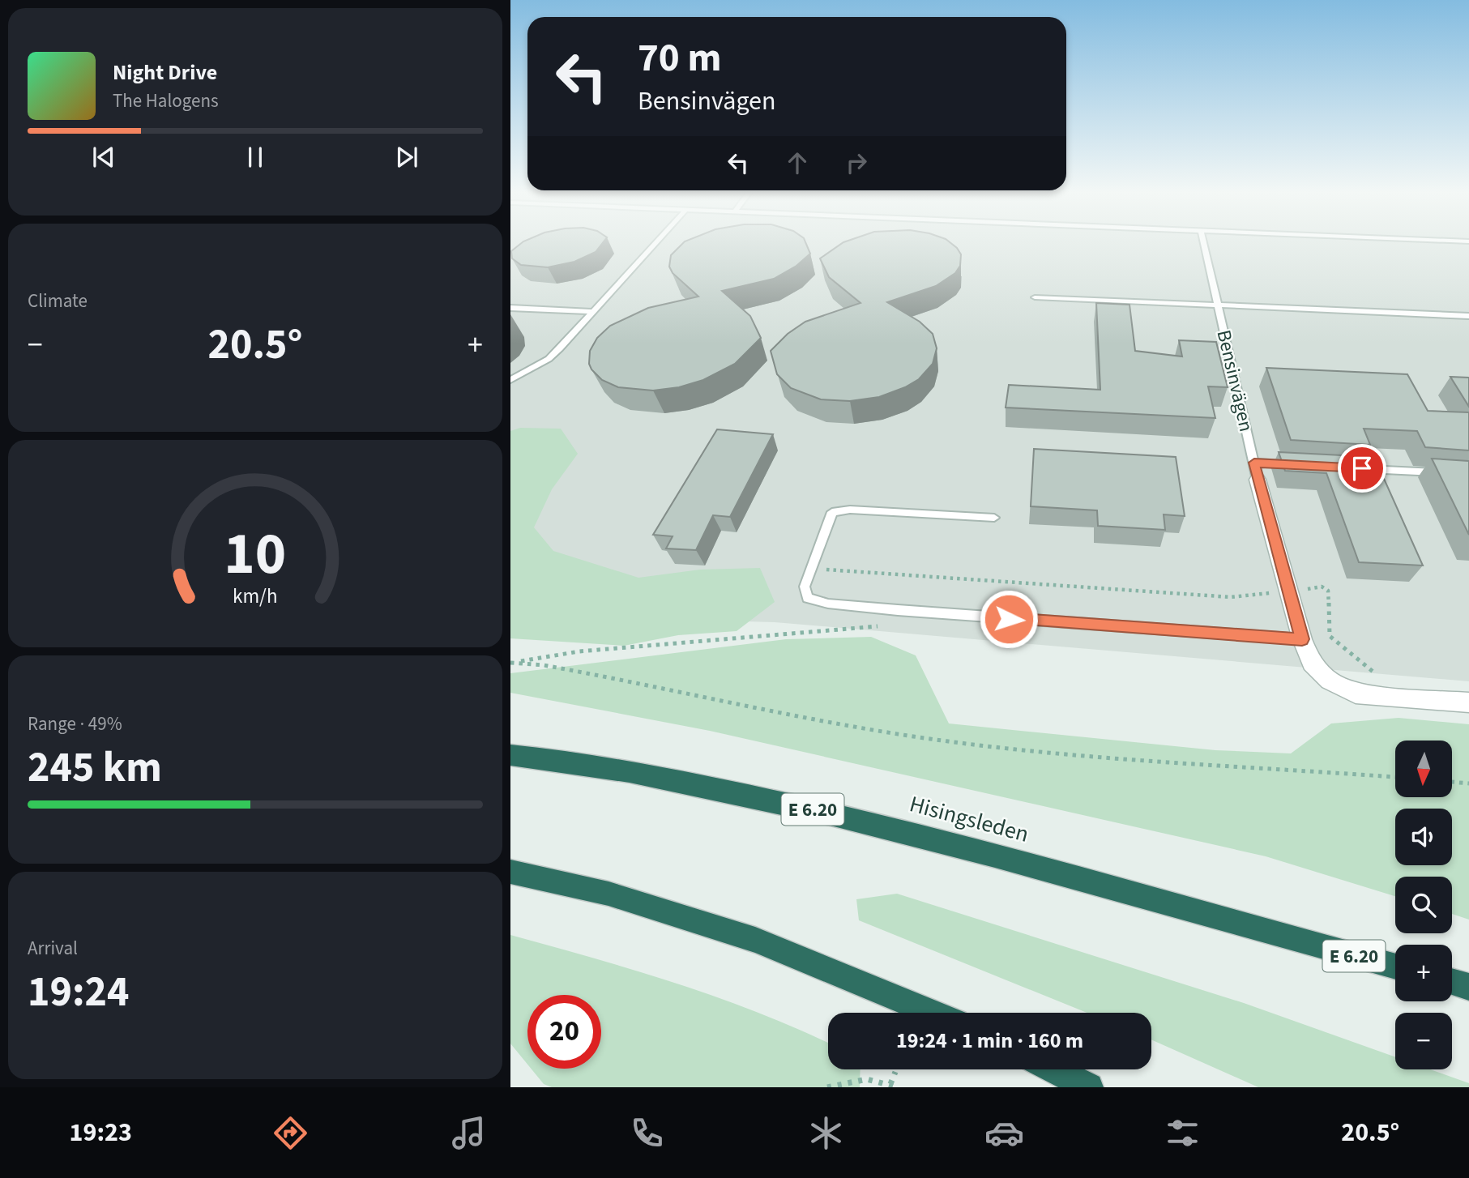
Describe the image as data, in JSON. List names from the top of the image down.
{
  "streets": {
    "highway": ["E 6.20", "Hisingsleden"],
    "street": ["Bensinvägen"]
  },
  "north": "bottom",
  "page": {
    "turn": ["70 m", "Bensinvägen"],
    "song": ["Night Drive", "The Halogens"],
    "tile": [
      "Climate",
      ["Range · 49%", "245 km"],
      ["Arrival", "19:24"]
    ],
    "heat": ["−", "20.5°", "+"],
    "map_buttons": ["+", "−"],
    "limit": "20",
    "trip": "19:24 · 1 min · 160 m",
    "tabs": ["19:23", "20.5°"],
    "gauge": ["10", "km/h"]
  }
}
